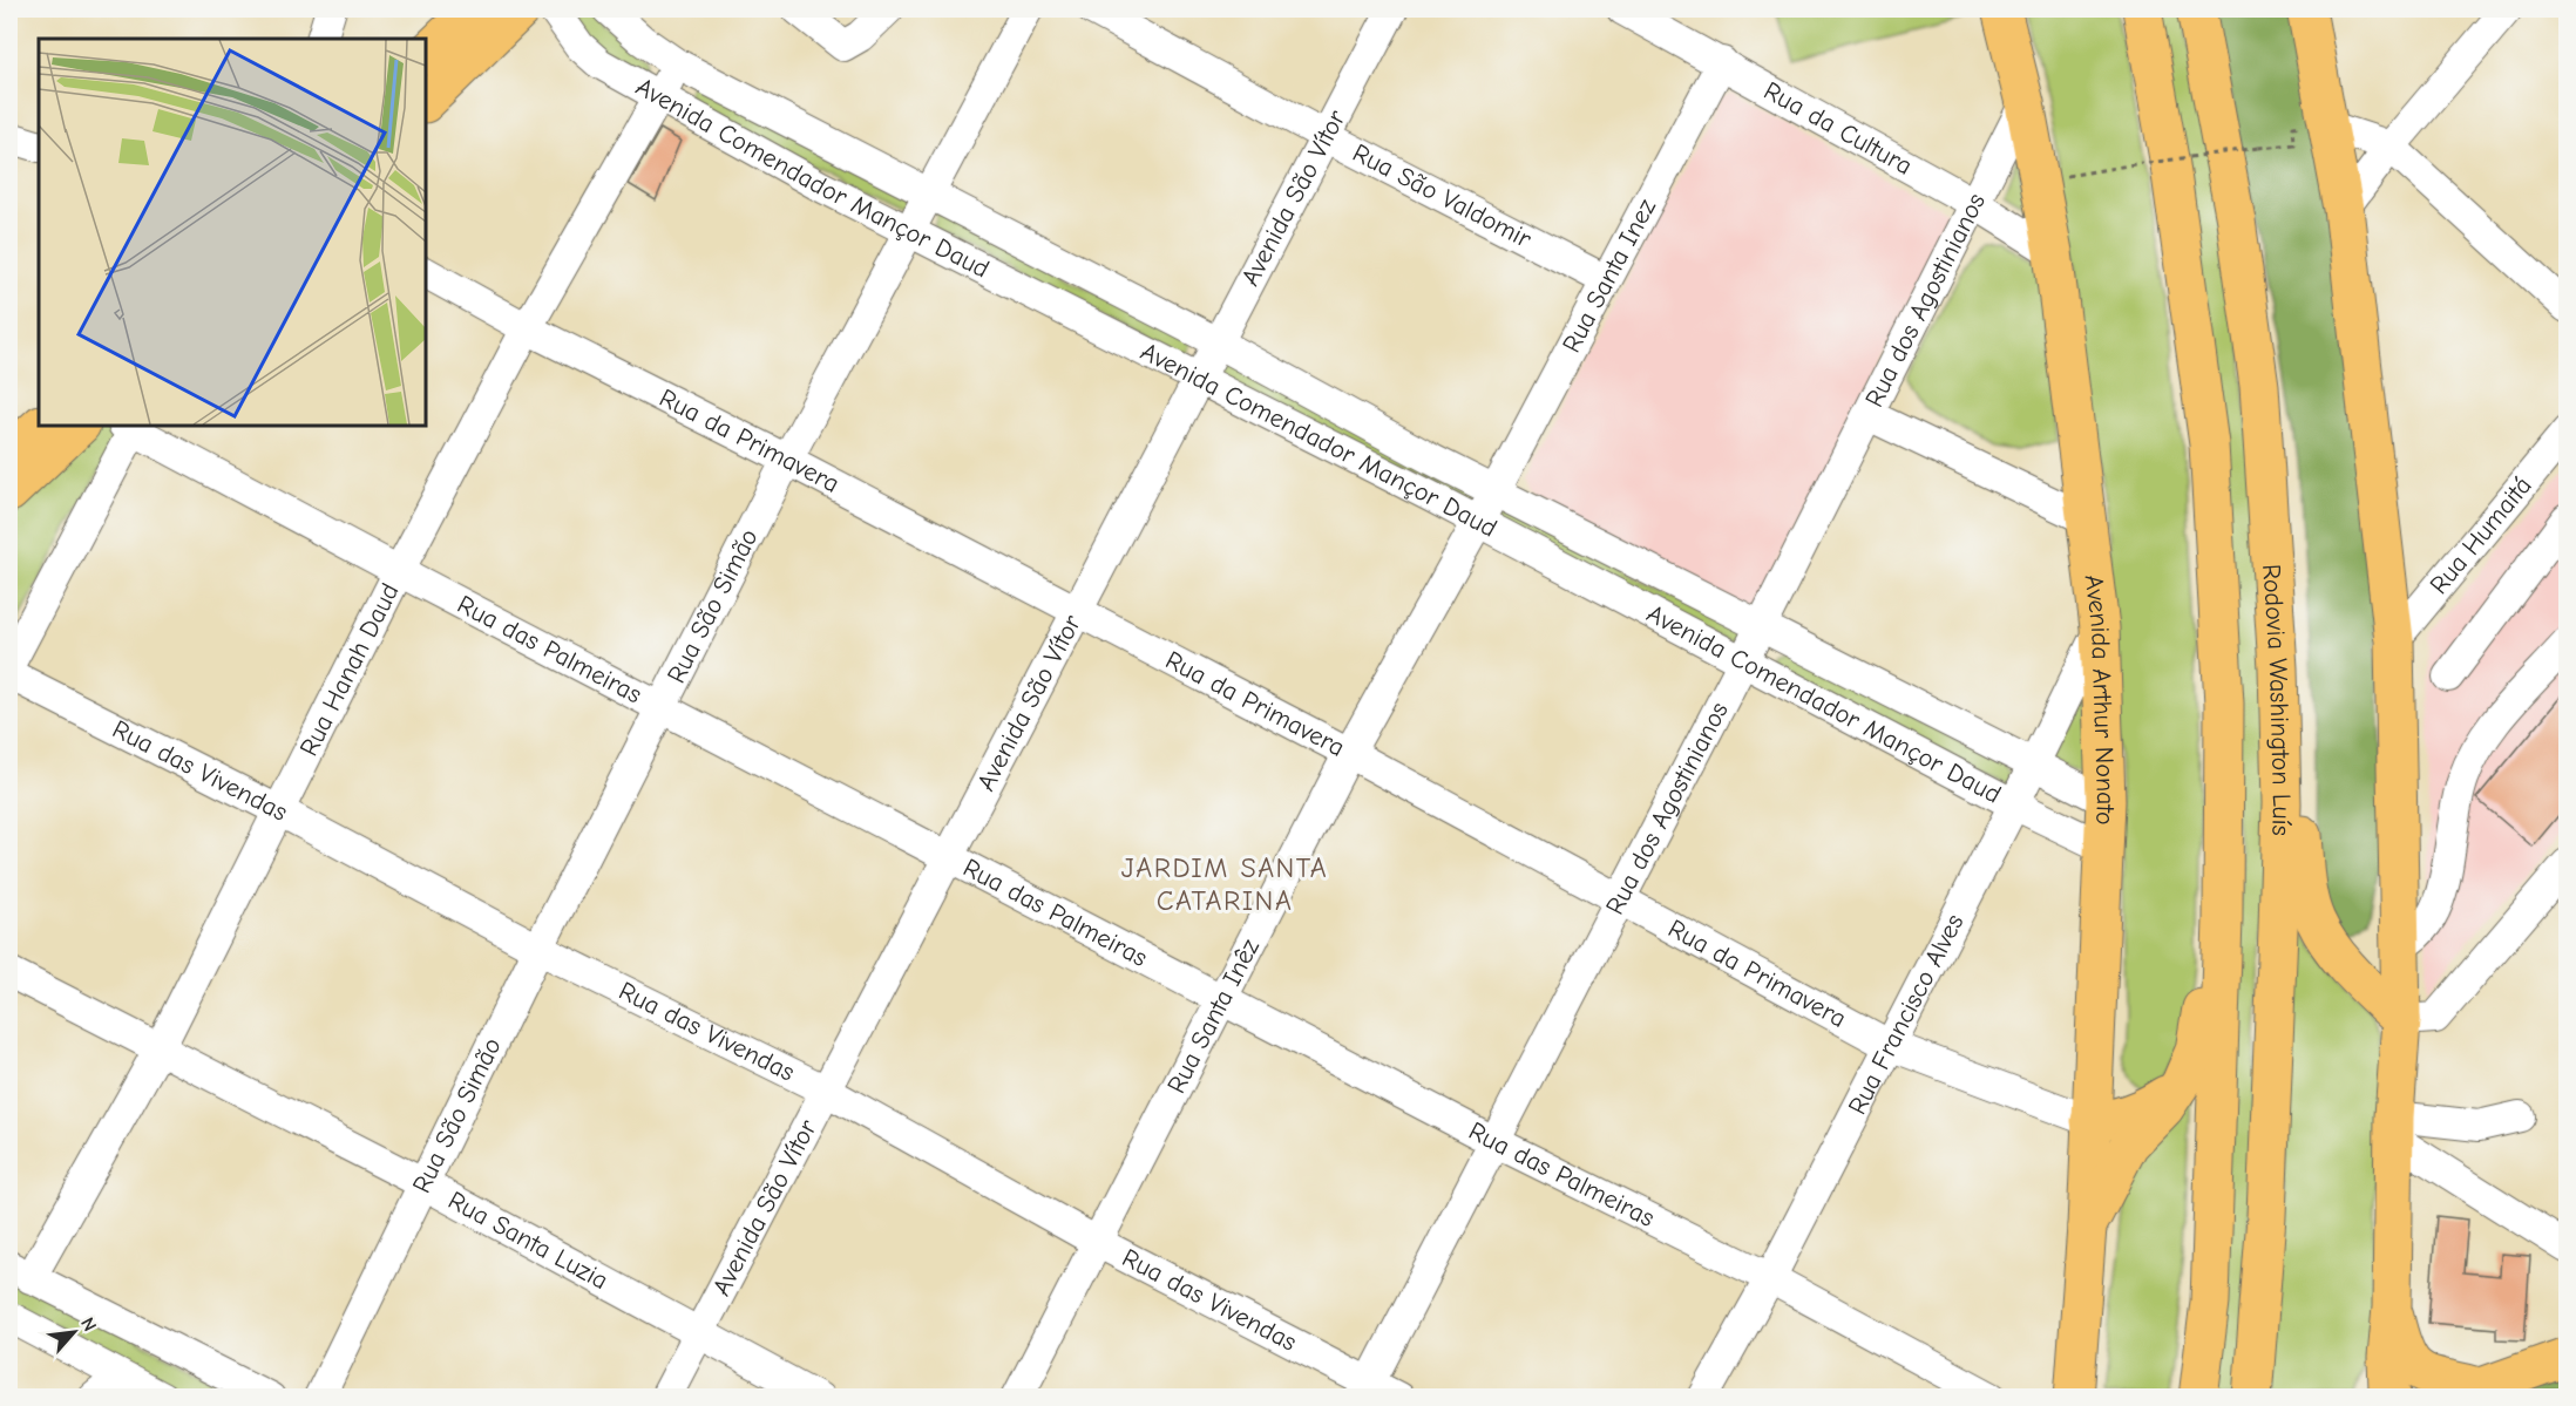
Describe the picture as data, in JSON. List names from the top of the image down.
{
  "streets": {
    "main road": ["Avenida Arthur Nonato", "Rodovia Washington Luís"],
    "street": [
      "Rua da Cultura",
      "Avenida Comendador Mançor Daud",
      "Rua São Valdomir",
      "Avenida São Vítor",
      "Rua Santa Inez",
      "Rua dos Agostinianos",
      "Rua da Primavera",
      "Rua Humaitá",
      "Rua São Simão",
      "Rua das Palmeiras",
      "Rua Hanah Daud",
      "Rua das Vivendas",
      "Rua Francisco Alves",
      "Rua Santa Inêz",
      "Rua Santa Luzia"
    ]
  },
  "crossings": [
    ["Rua da Cultura", "Rua Santa Inez"],
    ["Rua da Cultura", "Rua dos Agostinianos"],
    ["Rua da Cultura", "Avenida Arthur Nonato"],
    ["Avenida Comendador Mançor Daud", "Avenida São Vítor"],
    ["Avenida Comendador Mançor Daud", "Rua Santa Inez"],
    ["Avenida Comendador Mançor Daud", "Rua dos Agostinianos"],
    ["Avenida Comendador Mançor Daud", "Rua São Simão"],
    ["Avenida Comendador Mançor Daud", "Rua Hanah Daud"],
    ["Avenida Comendador Mançor Daud", "Avenida Arthur Nonato"],
    ["Avenida Comendador Mançor Daud", "Rua Francisco Alves"],
    ["Avenida Comendador Mançor Daud", "Rua Santa Inêz"],
    ["Rua São Valdomir", "Avenida São Vítor"],
    ["Rua São Valdomir", "Rua Santa Inez"],
    ["Avenida São Vítor", "Rua da Primavera"],
    ["Avenida São Vítor", "Rua das Palmeiras"],
    ["Avenida São Vítor", "Rua das Vivendas"],
    ["Avenida São Vítor", "Rua Santa Luzia"],
    ["Rua Santa Inez", "Rua Santa Inêz"],
    ["Rua dos Agostinianos", "Rua da Primavera"],
    ["Rua dos Agostinianos", "Rua das Palmeiras"],
    ["Rua dos Agostinianos", "Avenida Arthur Nonato"],
    ["Rua dos Agostinianos", "Rua das Vivendas"],
    ["Rua da Primavera", "Rua São Simão"],
    ["Rua da Primavera", "Rua Hanah Daud"],
    ["Rua da Primavera", "Avenida Arthur Nonato"],
    ["Rua da Primavera", "Rua Francisco Alves"],
    ["Rua da Primavera", "Rua Santa Inêz"],
    ["Rua São Simão", "Rua das Palmeiras"],
    ["Rua São Simão", "Rua das Vivendas"],
    ["Rua São Simão", "Rua Santa Luzia"],
    ["Rua das Palmeiras", "Rua Hanah Daud"],
    ["Rua das Palmeiras", "Rua Francisco Alves"],
    ["Rua das Palmeiras", "Rua Santa Inêz"],
    ["Rua Hanah Daud", "Rua das Vivendas"],
    ["Rua Hanah Daud", "Rua Santa Luzia"],
    ["Avenida Arthur Nonato", "Rua Francisco Alves"],
    ["Rua das Vivendas", "Rua Santa Inêz"]
  ],
  "districts": ["JARDIM SANTA CATARINA"],
  "north": "top right"
}
